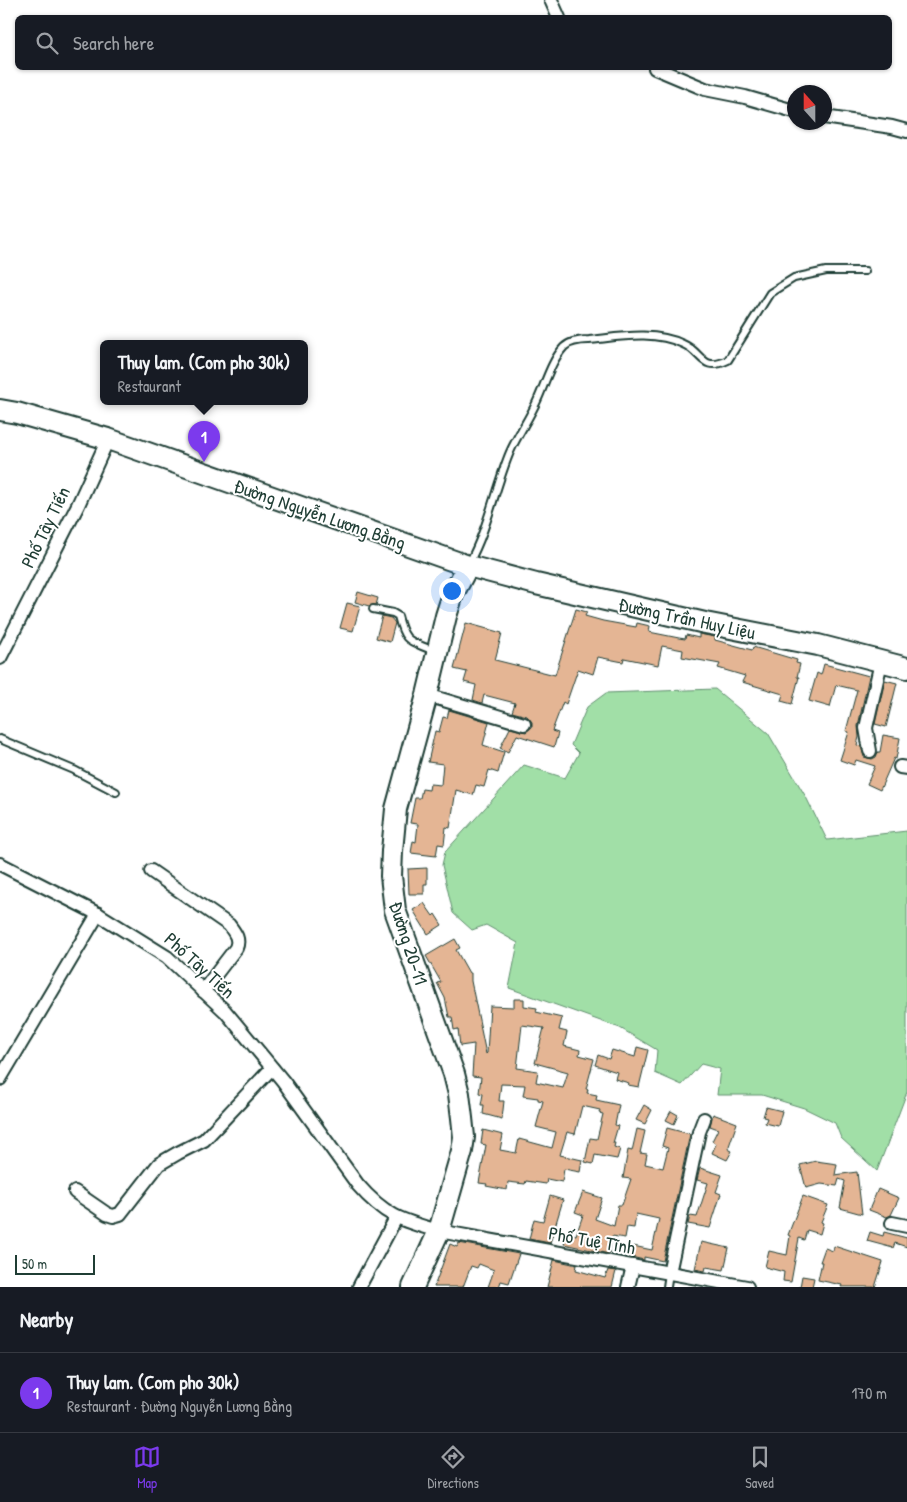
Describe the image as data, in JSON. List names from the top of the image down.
{
  "streets": {
    "highway": ["Đường Nguyễn Lương Bằng", "Đường Trần Huy Liệu", "Đường 20-11"],
    "street": ["Phố Tây Tiến", "Phố Tuệ Tĩnh"]
  },
  "crossings": [
    ["Đường Nguyễn Lương Bằng", "Phố Tây Tiến"],
    ["Đường Nguyễn Lương Bằng", "Đường Trần Huy Liệu"],
    ["Đường Nguyễn Lương Bằng", "Đường 20-11"],
    ["Phố Tây Tiến", "Đường 20-11"],
    ["Phố Tây Tiến", "Phố Tuệ Tĩnh"],
    ["Đường Trần Huy Liệu", "Đường 20-11"],
    ["Đường 20-11", "Phố Tuệ Tĩnh"]
  ],
  "scale_bar": "50 m",
  "north": "top",
  "page": {
    "search": "Search here",
    "popup": ["Thuy lam. (Com pho 30k)", "Restaurant"],
    "pins": "1",
    "scale": "50 m",
    "heading": "Nearby",
    "list": [
      {
        "mark": "1",
        "name": "Thuy lam. (Com pho 30k)",
        "note": "Restaurant · Đường Nguyễn Lương Bằng",
        "value": "170 m"
      }
    ],
    "nav": ["Map", "Directions", "Saved"]
  }
}
